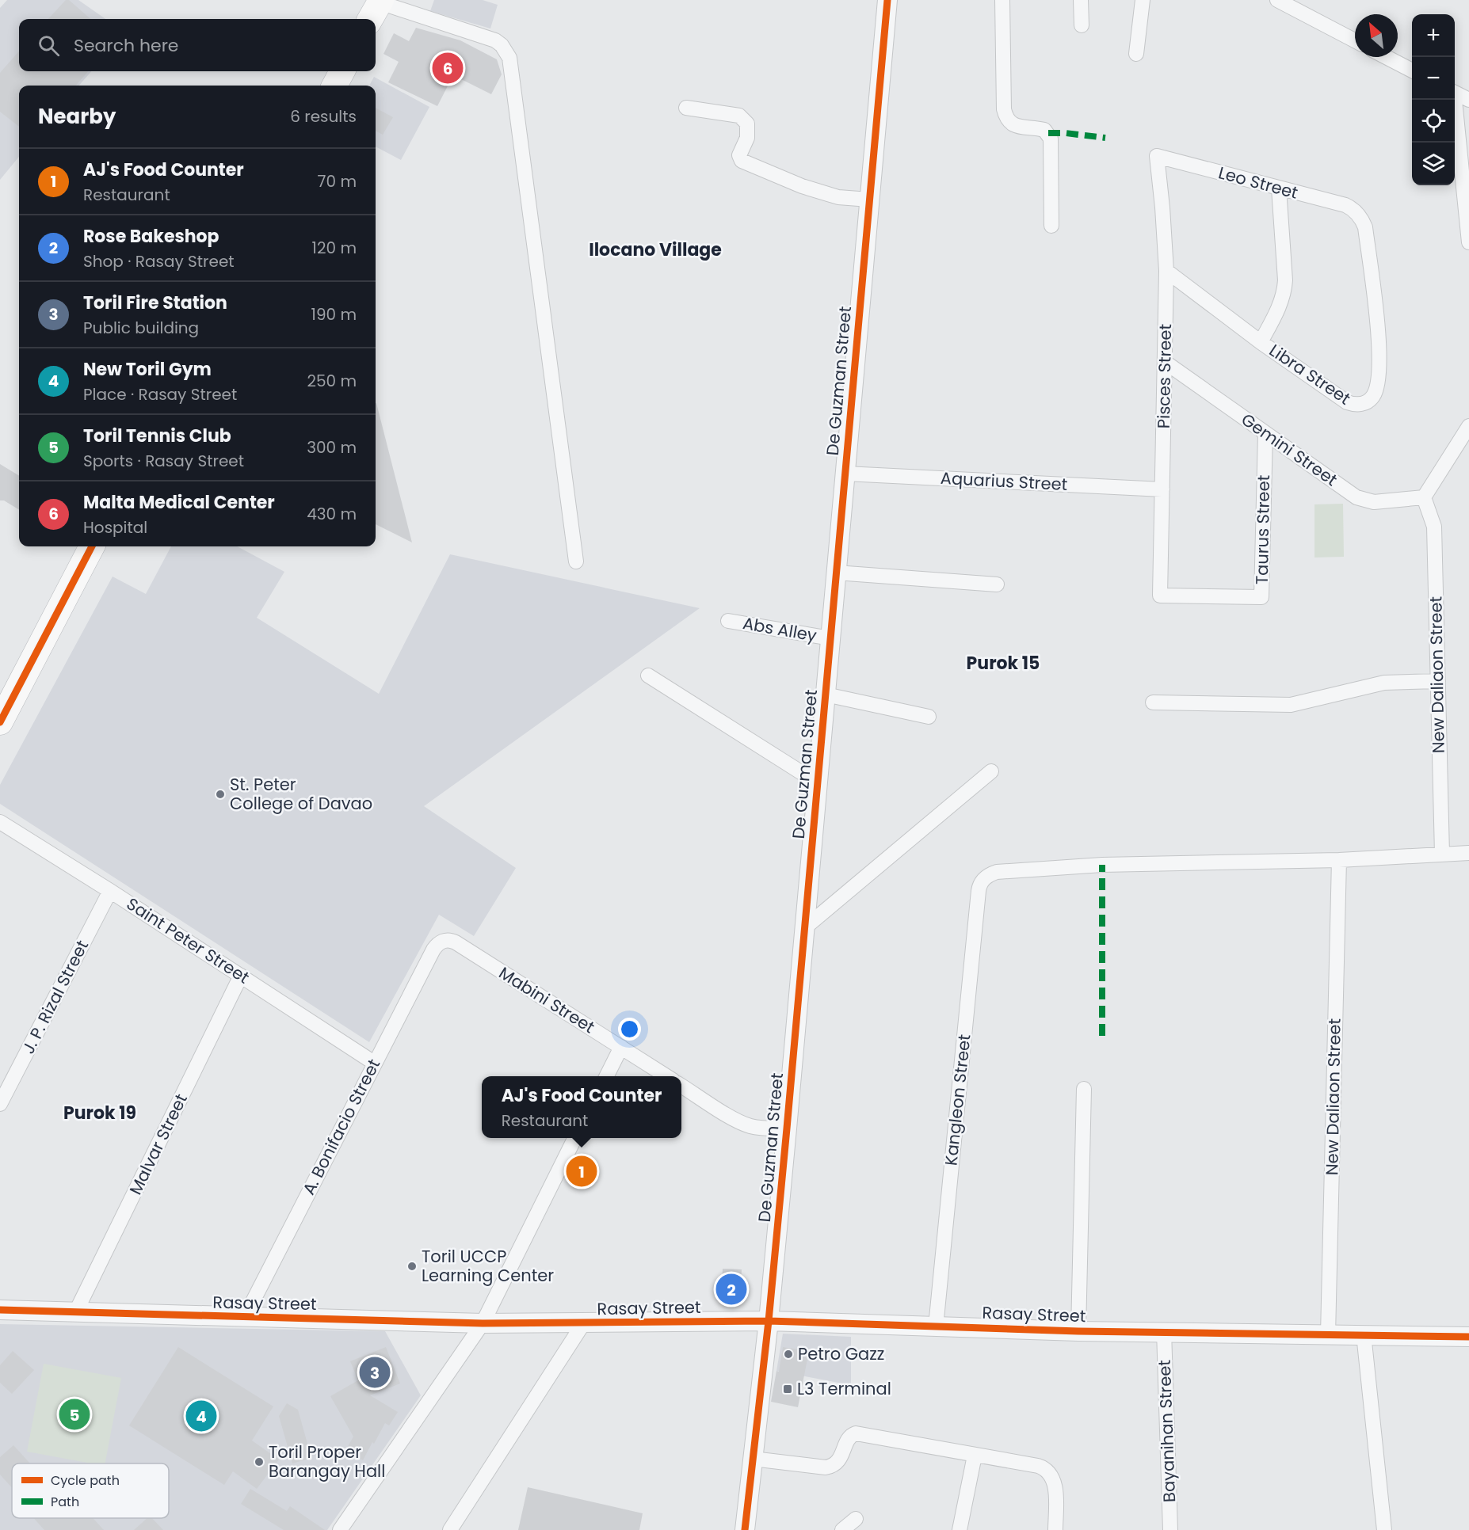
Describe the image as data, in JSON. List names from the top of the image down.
{
  "streets": {
    "street": [
      "Leo Street",
      "Libra Street",
      "Pisces Street",
      "De Guzman Street",
      "Gemini Street",
      "Aquarius Street",
      "Taurus Street",
      "Abs Alley",
      "New Daliaon Street",
      "Saint Peter Street",
      "J. P. Rizal Street",
      "Mabini Street",
      "Kangleon Street",
      "A. Bonifacio Street",
      "Malvar Street",
      "Rasay Street",
      "Bayanihan Street"
    ]
  },
  "crossings": [
    ["Leo Street", "Libra Street"],
    ["Leo Street", "Pisces Street"],
    ["Libra Street", "Pisces Street"],
    ["Pisces Street", "Gemini Street"],
    ["Pisces Street", "Aquarius Street"],
    ["Pisces Street", "Taurus Street"],
    ["De Guzman Street", "Aquarius Street"],
    ["De Guzman Street", "Abs Alley"],
    ["De Guzman Street", "Rasay Street"],
    ["Gemini Street", "Taurus Street"],
    ["Gemini Street", "New Daliaon Street"],
    ["New Daliaon Street", "Kangleon Street"],
    ["New Daliaon Street", "Rasay Street"],
    ["Saint Peter Street", "J. P. Rizal Street"],
    ["Saint Peter Street", "A. Bonifacio Street"],
    ["Saint Peter Street", "Malvar Street"],
    ["Mabini Street", "A. Bonifacio Street"],
    ["Kangleon Street", "Rasay Street"],
    ["A. Bonifacio Street", "Rasay Street"],
    ["Malvar Street", "Rasay Street"],
    ["Rasay Street", "Bayanihan Street"]
  ],
  "districts": ["Ilocano Village", "Purok 15", "Purok 19"],
  "places": {
    "other": [
      "St. Peter College of Davao",
      "Toril UCCP Learning Center",
      "Petro Gazz",
      "Toril Proper Barangay Hall"
    ],
    "transit": ["L3 Terminal"]
  },
  "legend": ["Cycle path", "Path"],
  "north": "top left",
  "page": {
    "map_buttons": ["+", "−"],
    "search": "Search here",
    "pins": [
      "6",
      "1",
      "2",
      "3",
      "5",
      "4"
    ],
    "heading": ["Nearby", "6 results"],
    "list": [
      {
        "mark": "1",
        "name": "AJ's Food Counter",
        "note": "Restaurant",
        "value": "70 m"
      },
      {
        "mark": "2",
        "name": "Rose Bakeshop",
        "note": "Shop · Rasay Street",
        "value": "120 m"
      },
      {
        "mark": "3",
        "name": "Toril Fire Station",
        "note": "Public building",
        "value": "190 m"
      },
      {
        "mark": "4",
        "name": "New Toril Gym",
        "note": "Place · Rasay Street",
        "value": "250 m"
      },
      {
        "mark": "5",
        "name": "Toril Tennis Club",
        "note": "Sports · Rasay Street",
        "value": "300 m"
      },
      {
        "mark": "6",
        "name": "Malta Medical Center",
        "note": "Hospital",
        "value": "430 m"
      }
    ],
    "popup": ["AJ's Food Counter", "Restaurant"]
  }
}
